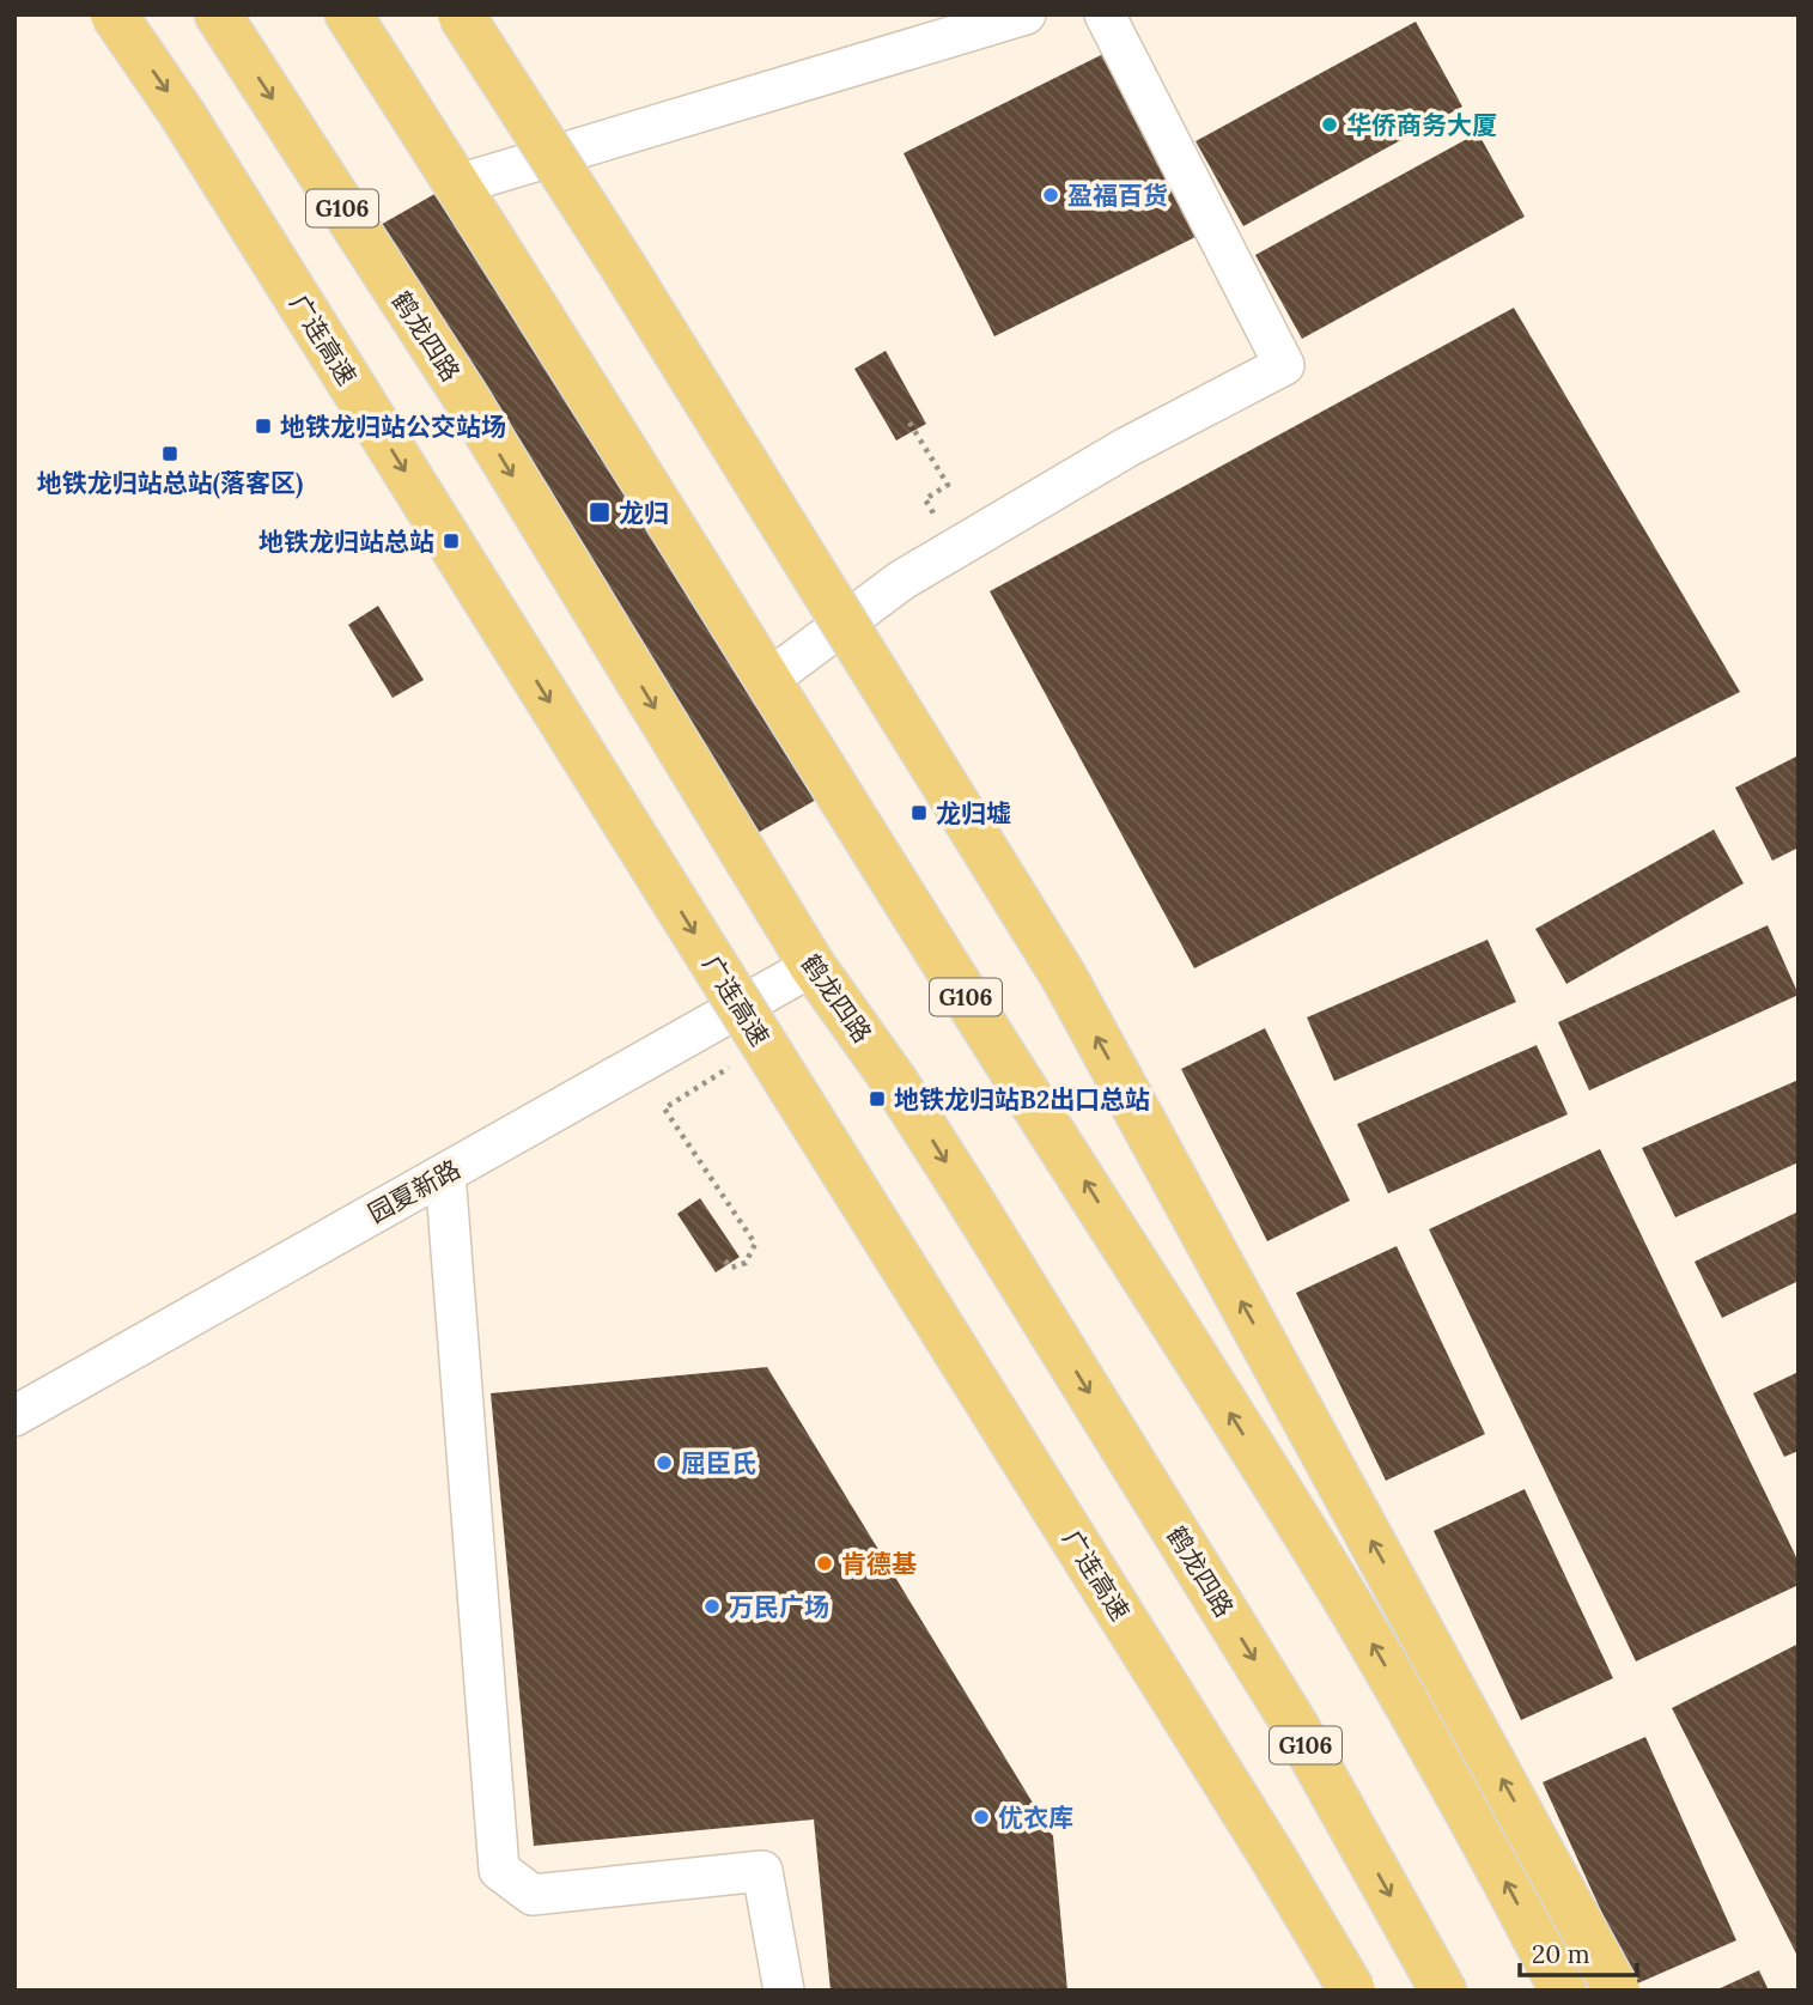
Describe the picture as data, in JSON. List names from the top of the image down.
{
  "streets": {
    "highway": ["G106", "鹤龙四路", "广连高速"],
    "street": ["园夏新路"]
  },
  "crossings": [
    ["鹤龙四路", "园夏新路"]
  ],
  "places": {
    "other": [
      "华侨商务大厦",
      "盈福百货",
      "屈臣氏",
      "肯德基",
      "万民广场",
      "优衣库"
    ],
    "transit": [
      "地铁龙归站公交站场",
      "地铁龙归站总站(落客区)",
      "龙归",
      "地铁龙归站总站",
      "龙归墟",
      "地铁龙归站B2出口总站"
    ]
  },
  "scale_bar": "20 m"
}
